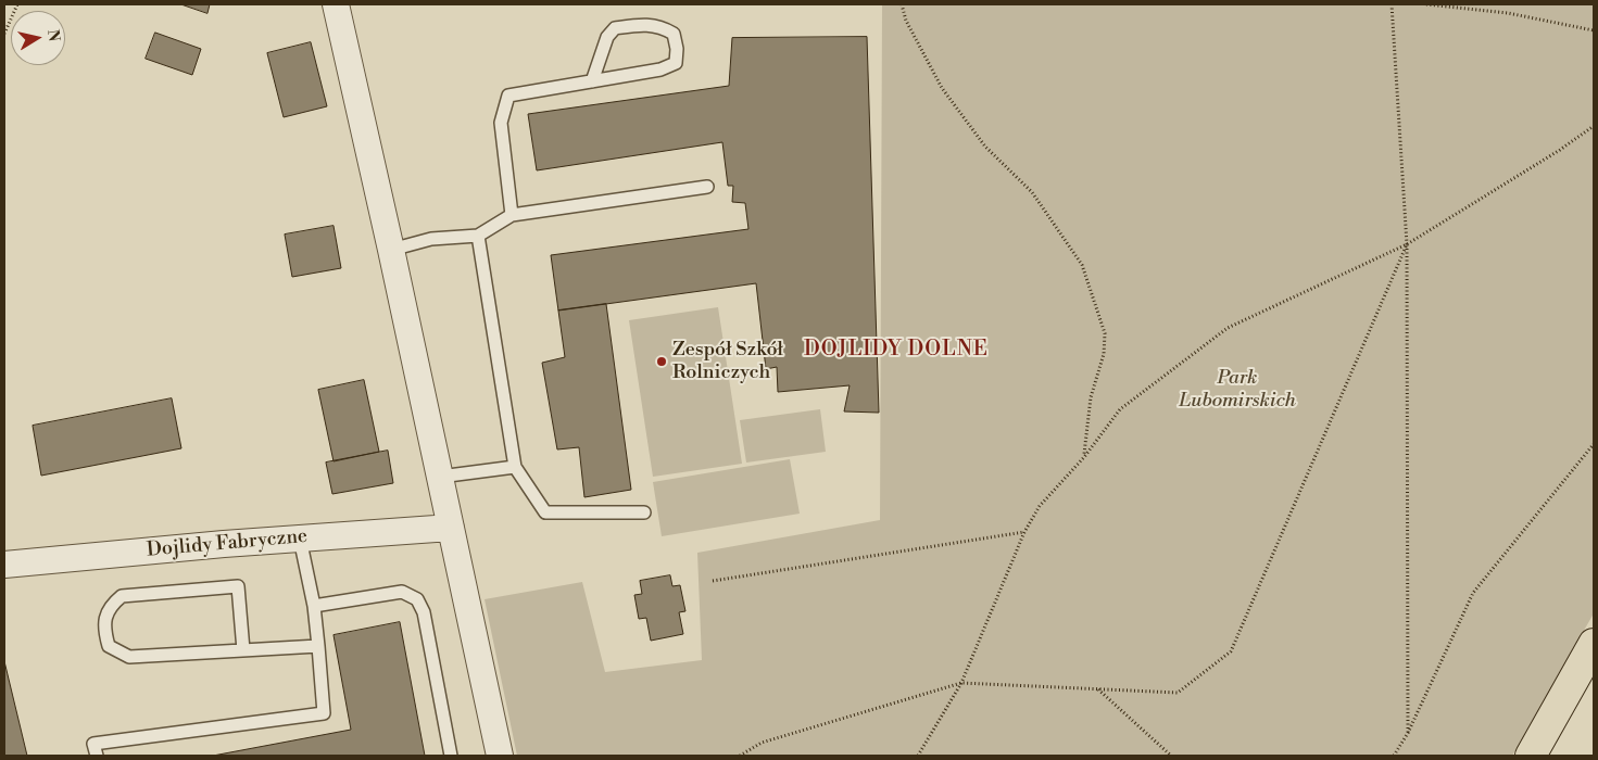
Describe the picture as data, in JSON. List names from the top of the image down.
{
  "streets": {
    "street": ["Dojlidy Fabryczne"]
  },
  "districts": ["DOJLIDY DOLNE"],
  "parks": ["Park Lubomirskich"],
  "places": ["Zespół Szkół Rolniczych"],
  "north": "right"
}
